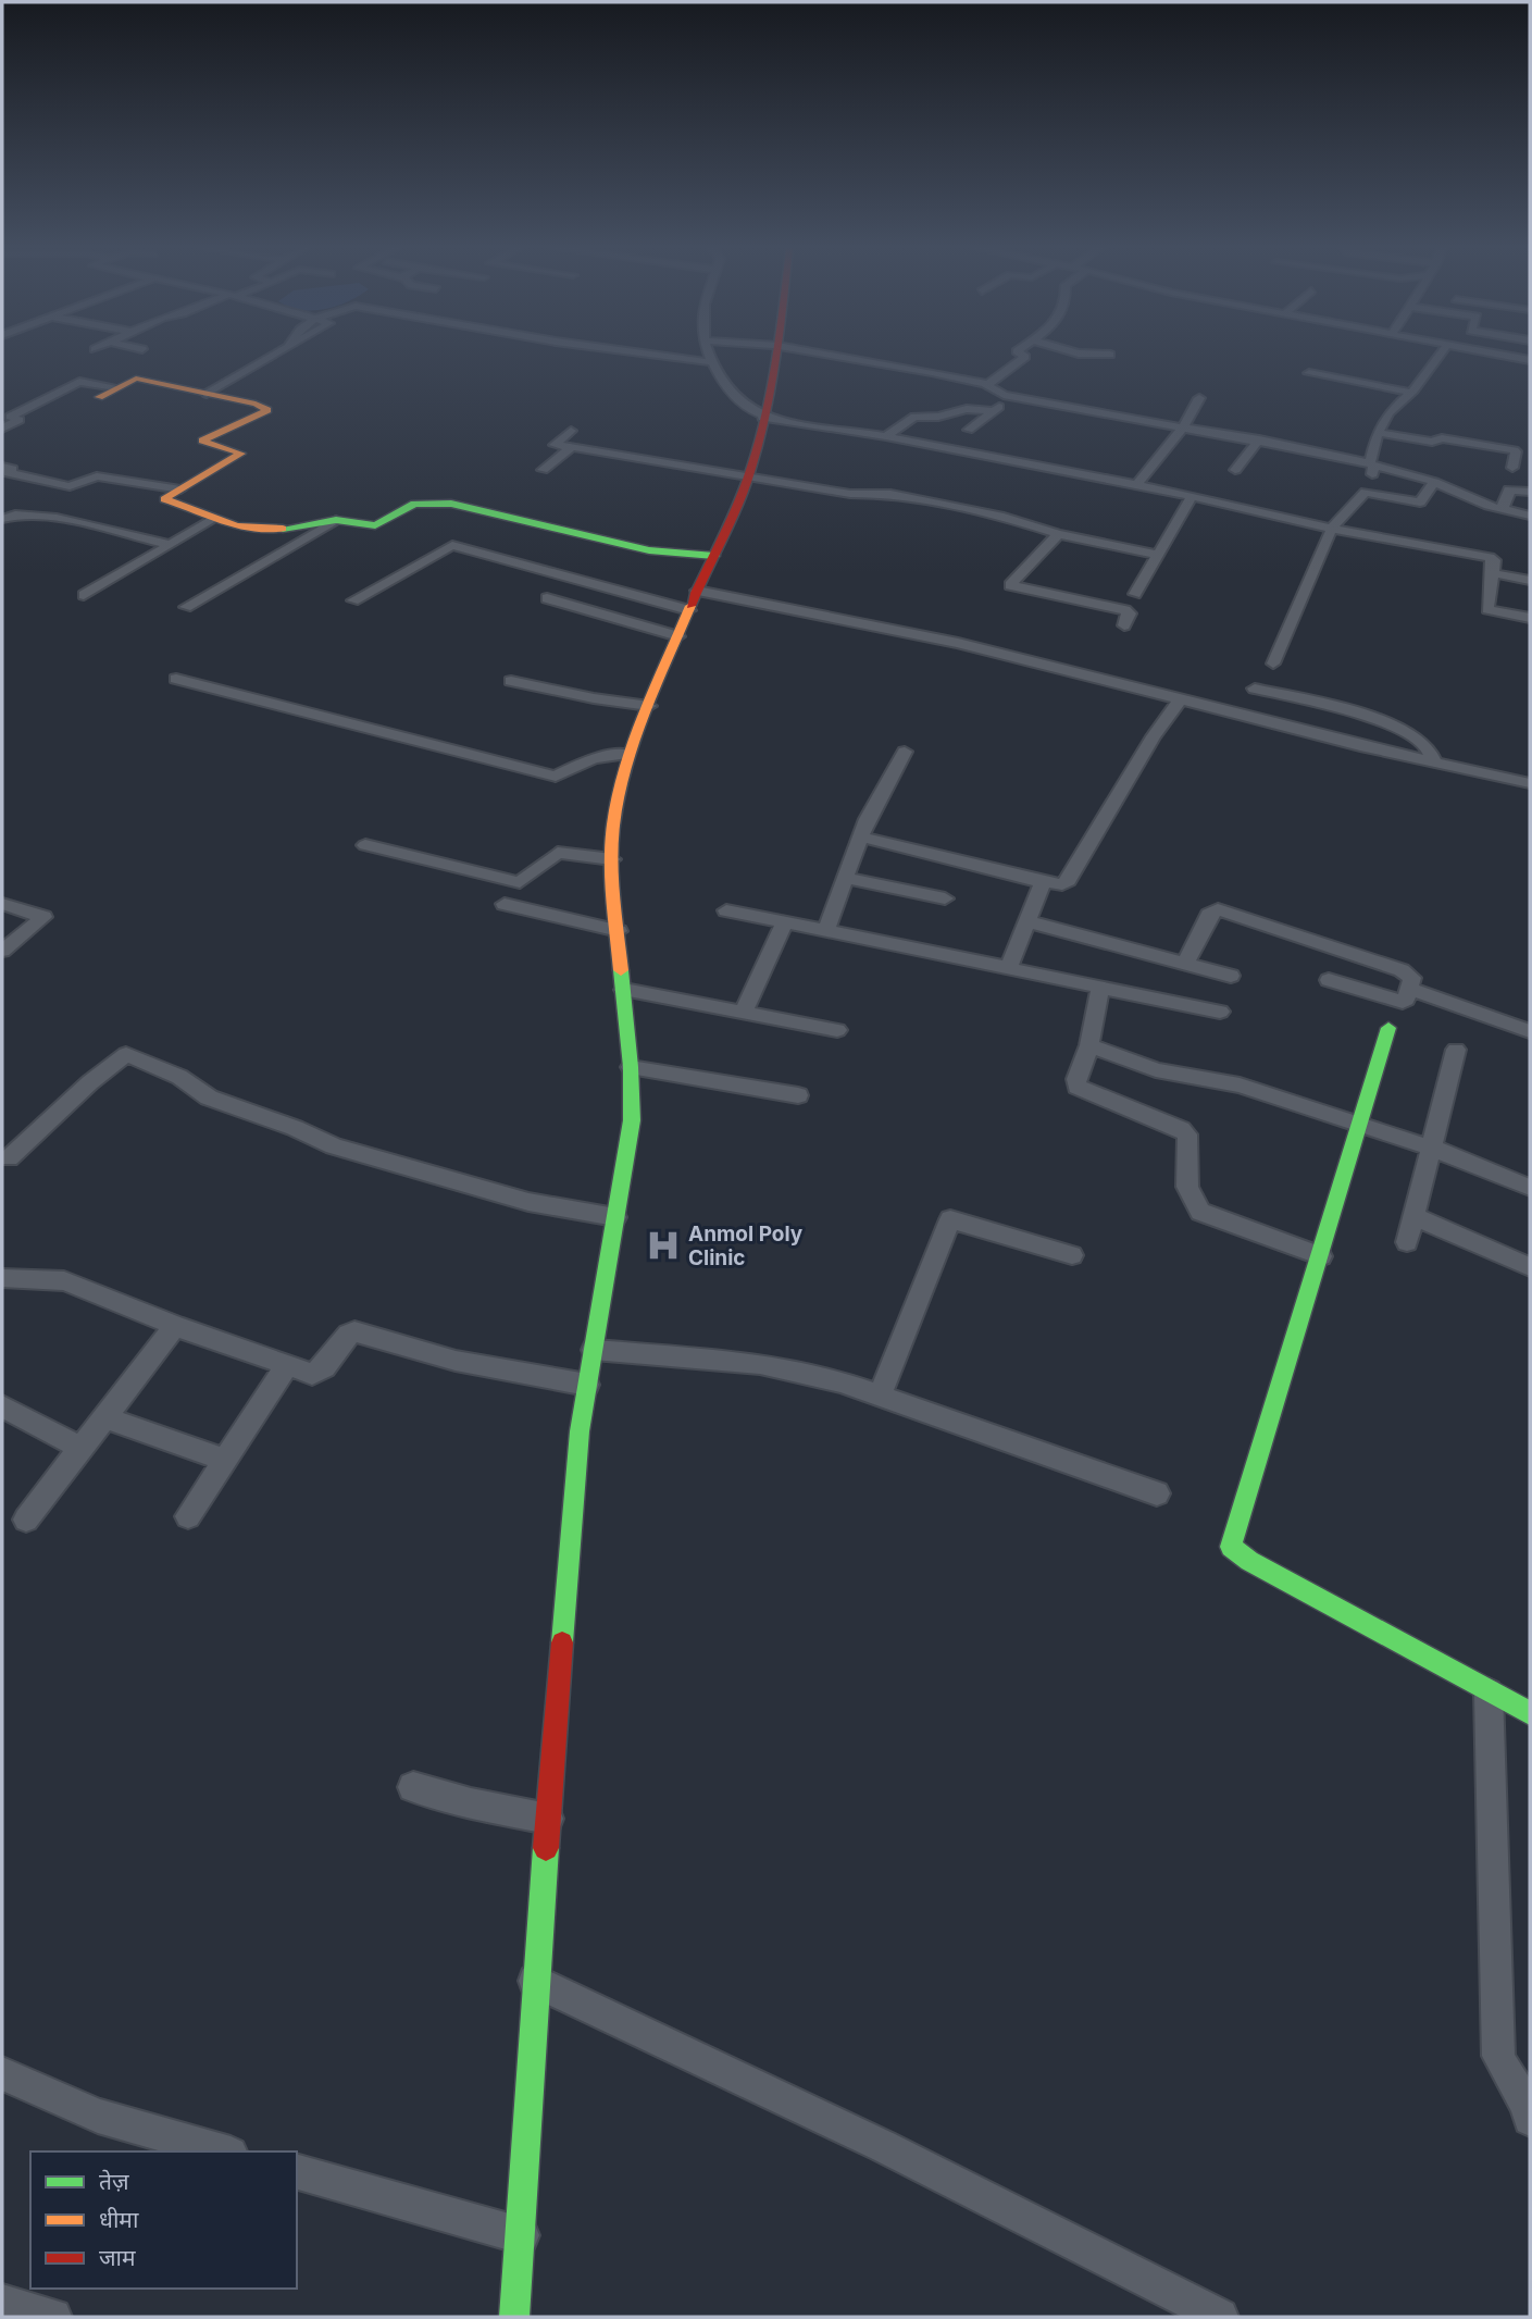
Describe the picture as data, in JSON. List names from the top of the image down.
{
  "places": {
    "hospital": ["Anmol Poly Clinic"]
  },
  "legend": ["तेज़", "धीमा", "जाम"]
}
